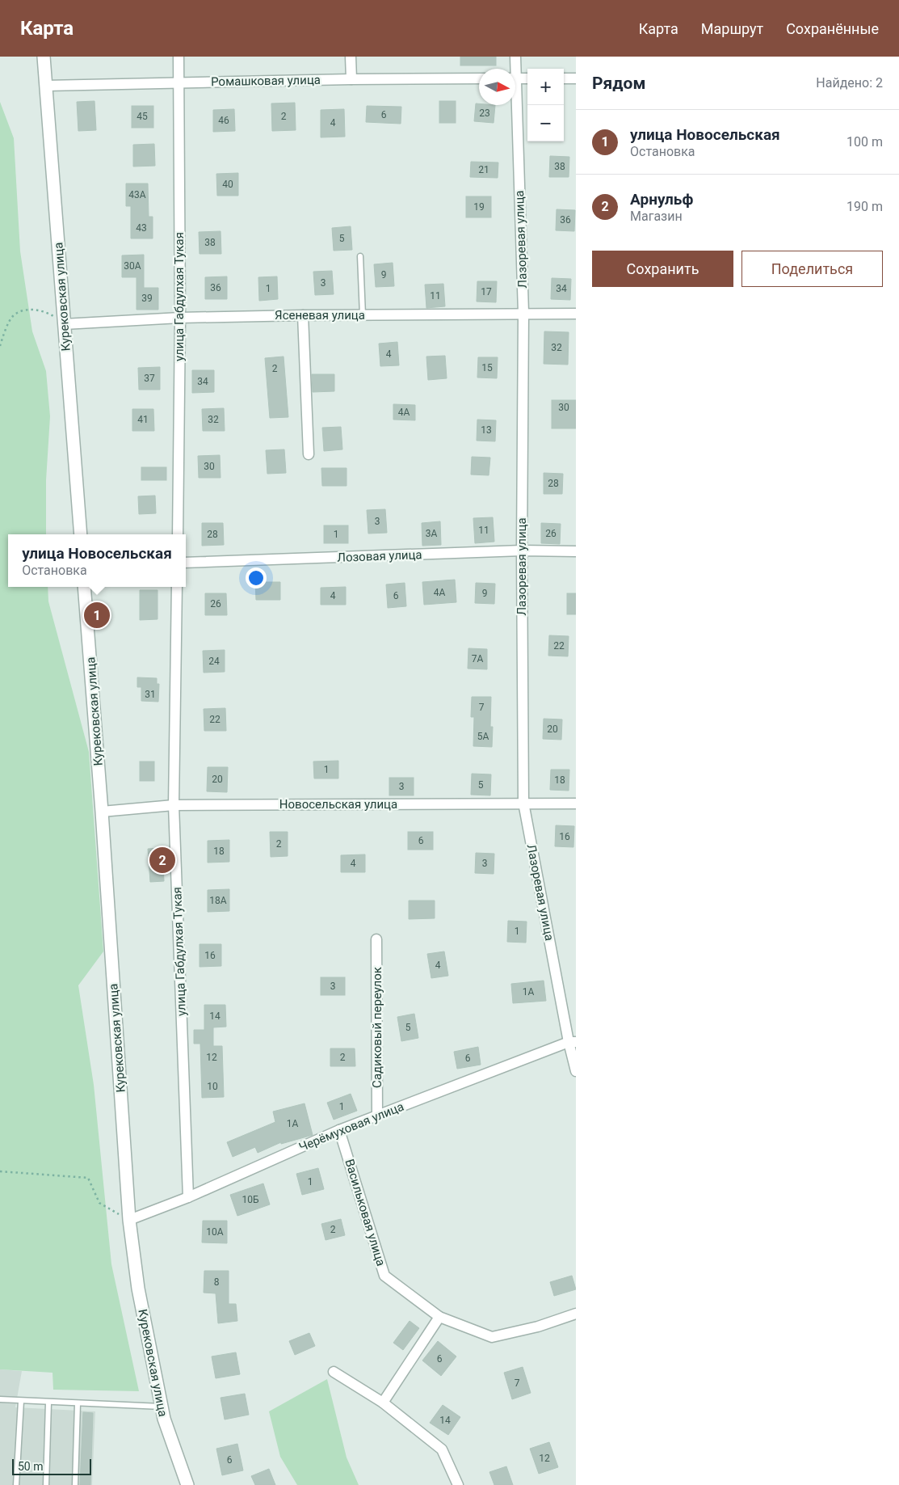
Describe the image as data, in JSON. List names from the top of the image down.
{
  "streets": {
    "street": [
      "Ромашковая улица",
      "Лазоревая улица",
      "Курековская улица",
      "улица Габдулхая Тукая",
      "Ясеневая улица",
      "Лозовая улица",
      "Новосельская улица",
      "Садиковый переулок",
      "Черёмуховая улица",
      "Васильковая улица"
    ]
  },
  "crossings": [
    ["Ромашковая улица", "Курековская улица"],
    ["Ромашковая улица", "улица Габдулхая Тукая"],
    ["Лазоревая улица", "Ясеневая улица"],
    ["Лазоревая улица", "Лозовая улица"],
    ["Лазоревая улица", "Новосельская улица"],
    ["Лазоревая улица", "Черёмуховая улица"],
    ["Курековская улица", "Ясеневая улица"],
    ["Курековская улица", "Новосельская улица"],
    ["Курековская улица", "Черёмуховая улица"],
    ["улица Габдулхая Тукая", "Ясеневая улица"],
    ["улица Габдулхая Тукая", "Новосельская улица"],
    ["улица Габдулхая Тукая", "Черёмуховая улица"],
    ["Садиковый переулок", "Черёмуховая улица"],
    ["Черёмуховая улица", "Васильковая улица"]
  ],
  "house_numbers": [
    "23",
    "6",
    "45",
    "2",
    "46",
    "4",
    "38",
    "21",
    "40",
    "43А",
    "19",
    "36",
    "43",
    "5",
    "38",
    "30А",
    "9",
    "3",
    "36",
    "1",
    "34",
    "17",
    "11",
    "39",
    "32",
    "4",
    "15",
    "2",
    "37",
    "34",
    "30",
    "4А",
    "41",
    "32",
    "13",
    "30",
    "28",
    "3",
    "11",
    "3А",
    "26",
    "28",
    "1",
    "4А",
    "9",
    "4",
    "6",
    "26",
    "22",
    "7А",
    "24",
    "31",
    "7",
    "22",
    "20",
    "5А",
    "1",
    "20",
    "18",
    "5",
    "3",
    "16",
    "6",
    "2",
    "18",
    "4",
    "3",
    "18А",
    "1",
    "16",
    "4",
    "3",
    "1А",
    "14",
    "5",
    "12",
    "2",
    "6",
    "10",
    "1",
    "1А",
    "1",
    "10Б",
    "2",
    "10А",
    "8",
    "6",
    "7",
    "14",
    "12",
    "6"
  ],
  "scale_bar": "50 m",
  "north": "right",
  "page": {
    "header": "Карта",
    "nav": ["Карта", "Маршрут", "Сохранённые"],
    "heading": ["Рядом", "Найдено: 2"],
    "map_buttons": ["+", "−"],
    "list": [
      {
        "mark": "1",
        "name": "улица Новосельская",
        "note": "Остановка",
        "value": "100 m"
      },
      {
        "mark": "2",
        "name": "Арнульф",
        "note": "Магазин",
        "value": "190 m"
      }
    ],
    "buttons": ["Сохранить", "Поделиться"],
    "popup": ["улица Новосельская", "Остановка"],
    "pins": ["1", "2"],
    "scale": "50 m"
  }
}
